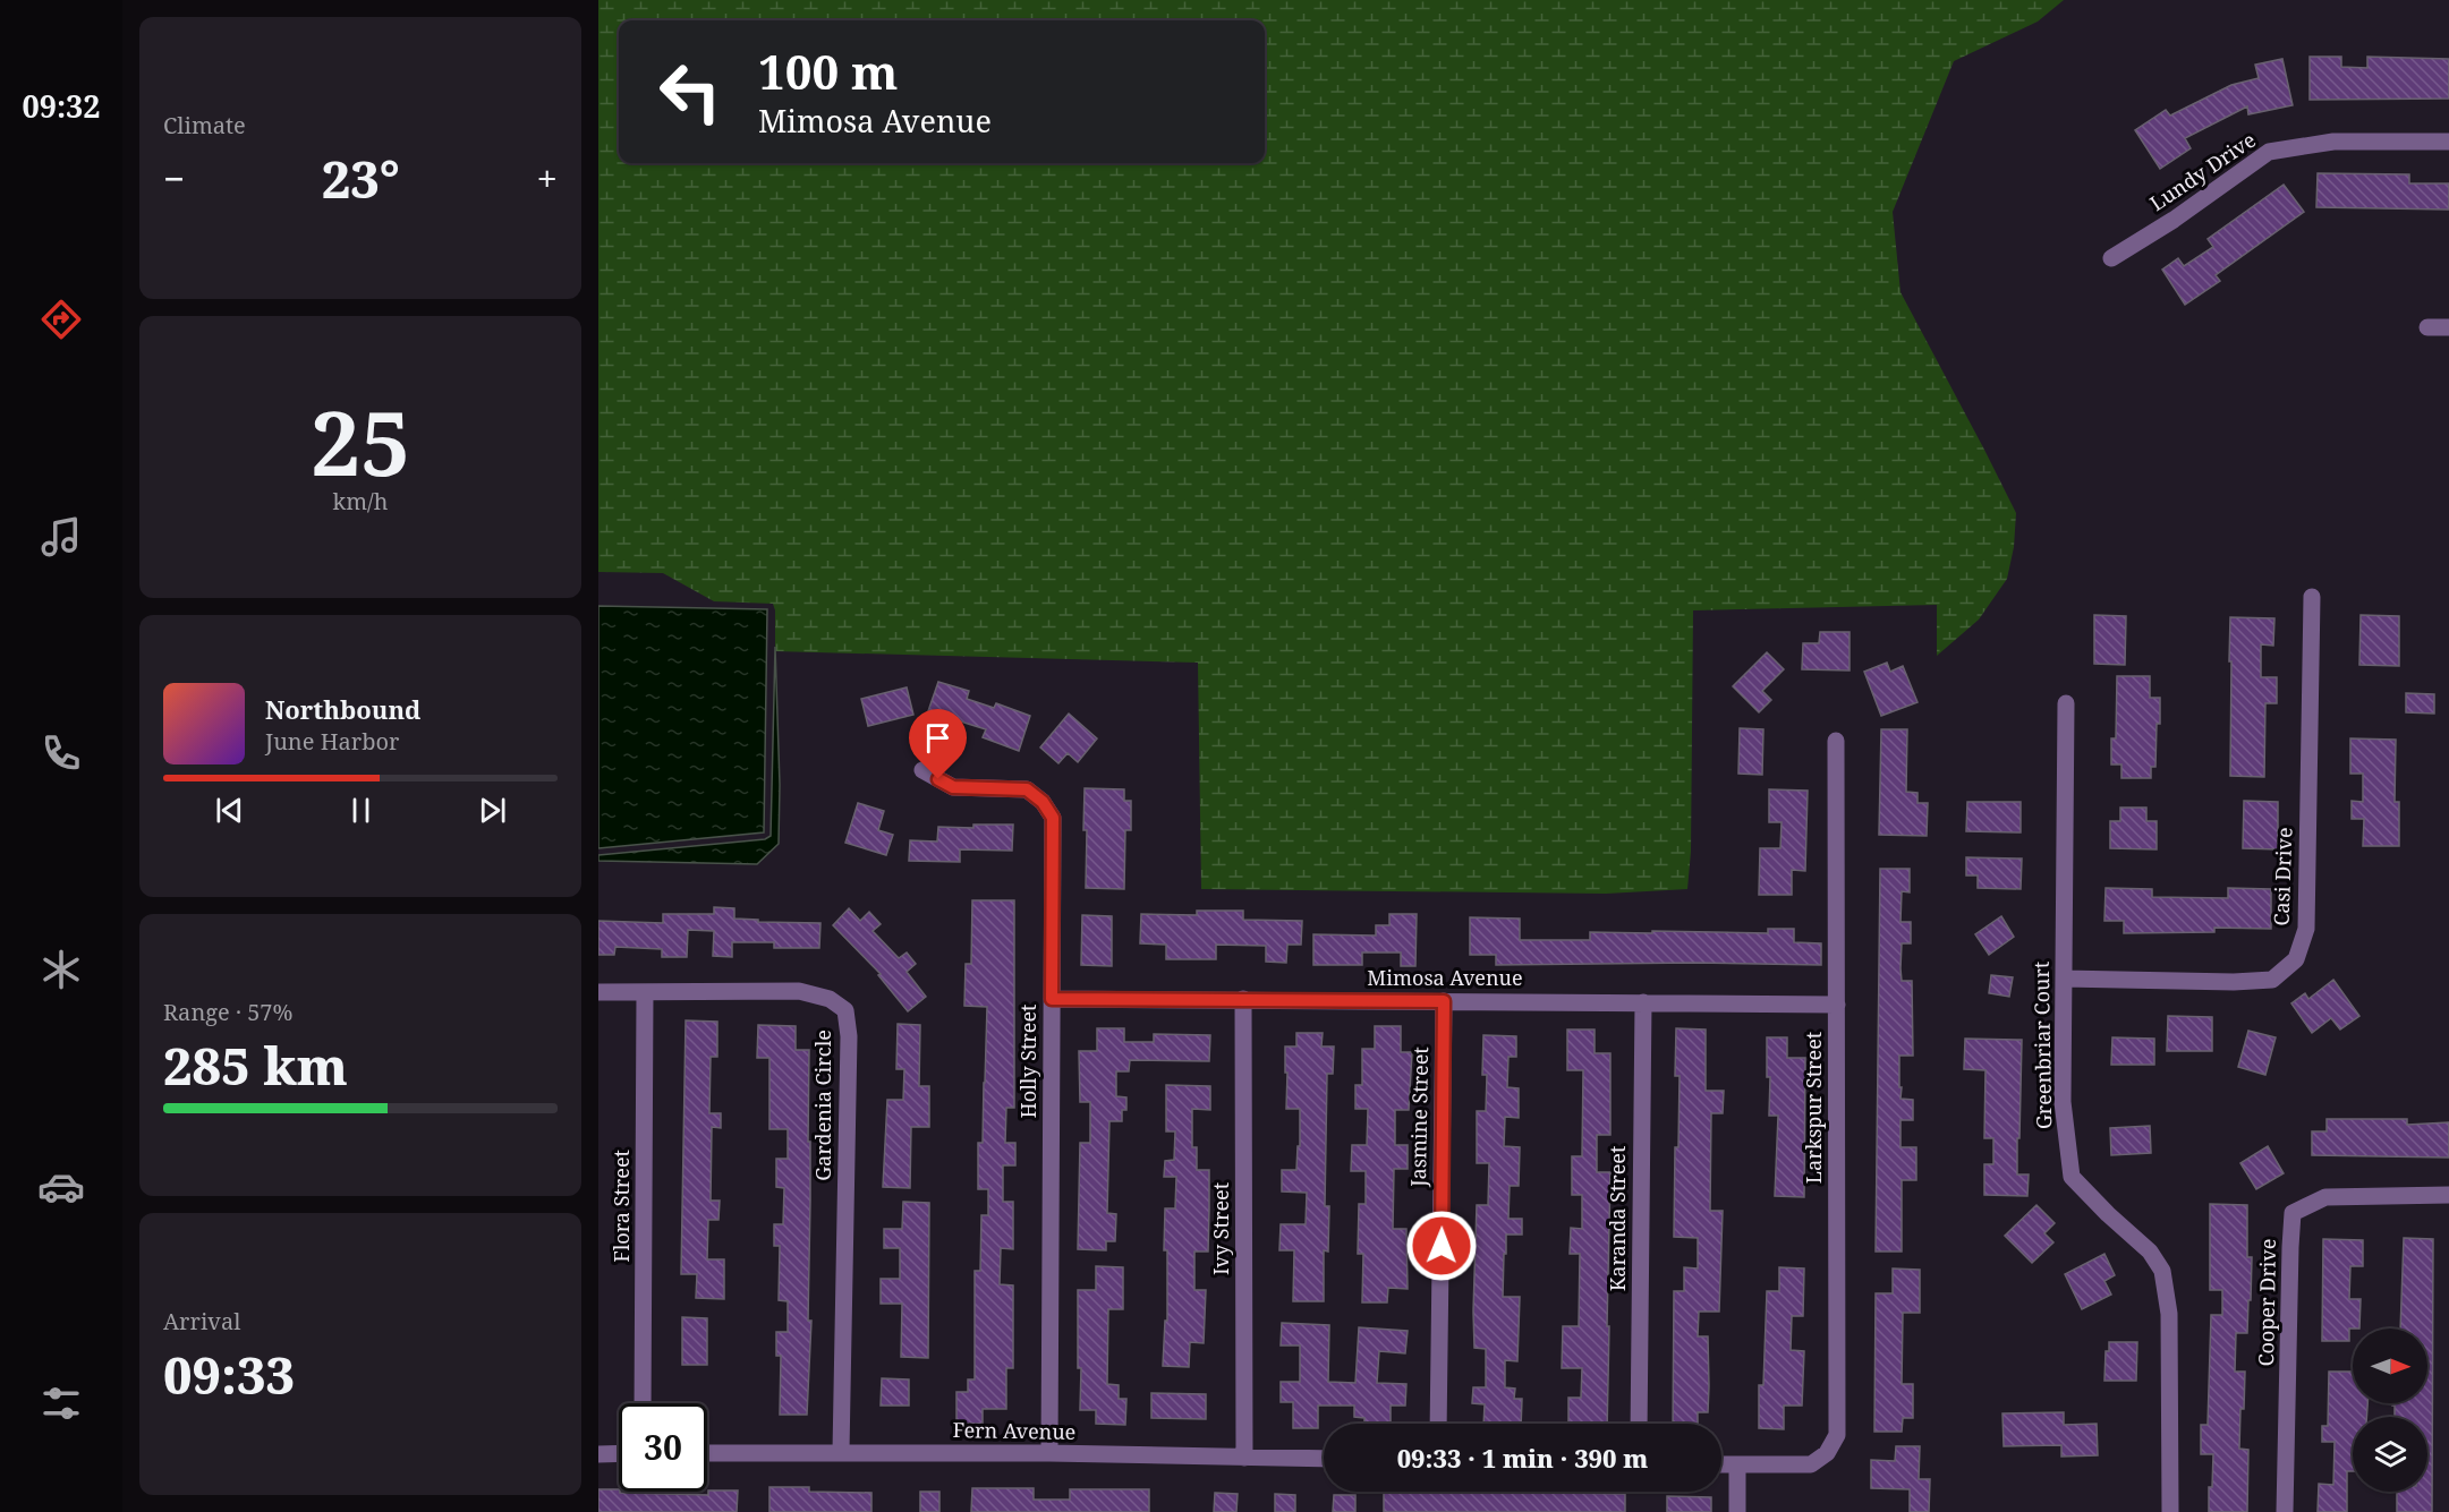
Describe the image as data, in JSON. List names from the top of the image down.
{
  "streets": {
    "street": [
      "Lundy Drive",
      "Casi Drive",
      "Mimosa Avenue",
      "Greenbriar Court",
      "Holly Street",
      "Gardenia Circle",
      "Larkspur Street",
      "Jasmine Street",
      "Flora Street",
      "Karanda Street",
      "Ivy Street",
      "Cooper Drive",
      "Fern Avenue"
    ]
  },
  "crossings": [
    ["Casi Drive", "Greenbriar Court"],
    ["Mimosa Avenue", "Holly Street"],
    ["Mimosa Avenue", "Larkspur Street"],
    ["Mimosa Avenue", "Jasmine Street"],
    ["Mimosa Avenue", "Karanda Street"],
    ["Mimosa Avenue", "Ivy Street"],
    ["Holly Street", "Fern Avenue"],
    ["Gardenia Circle", "Flora Street"],
    ["Gardenia Circle", "Fern Avenue"],
    ["Ivy Street", "Fern Avenue"]
  ],
  "north": "right",
  "page": {
    "tabs": "09:32",
    "tile": [
      "Climate",
      ["25", "km/h"],
      ["Range · 57%", "285 km"],
      ["Arrival", "09:33"]
    ],
    "turn": ["100 m", "Mimosa Avenue"],
    "heat": ["−", "23°", "+"],
    "song": ["Northbound", "June Harbor"],
    "limit": "30",
    "trip": "09:33 · 1 min · 390 m"
  }
}
